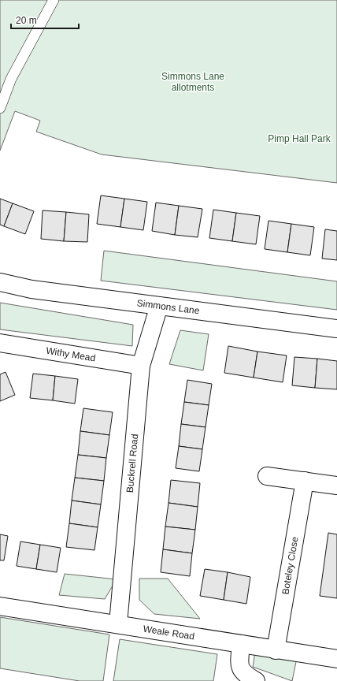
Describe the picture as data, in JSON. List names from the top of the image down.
{
  "streets": {
    "street": [
      "Simmons Lane",
      "Withy Mead",
      "Buckrell Road",
      "Boteley Close",
      "Weale Road"
    ]
  },
  "crossings": [
    ["Simmons Lane", "Buckrell Road"],
    ["Withy Mead", "Buckrell Road"],
    ["Buckrell Road", "Weale Road"],
    ["Boteley Close", "Weale Road"]
  ],
  "parks": ["Simmons Lane allotments", "Pimp Hall Park"],
  "scale_bar": "20 m"
}
